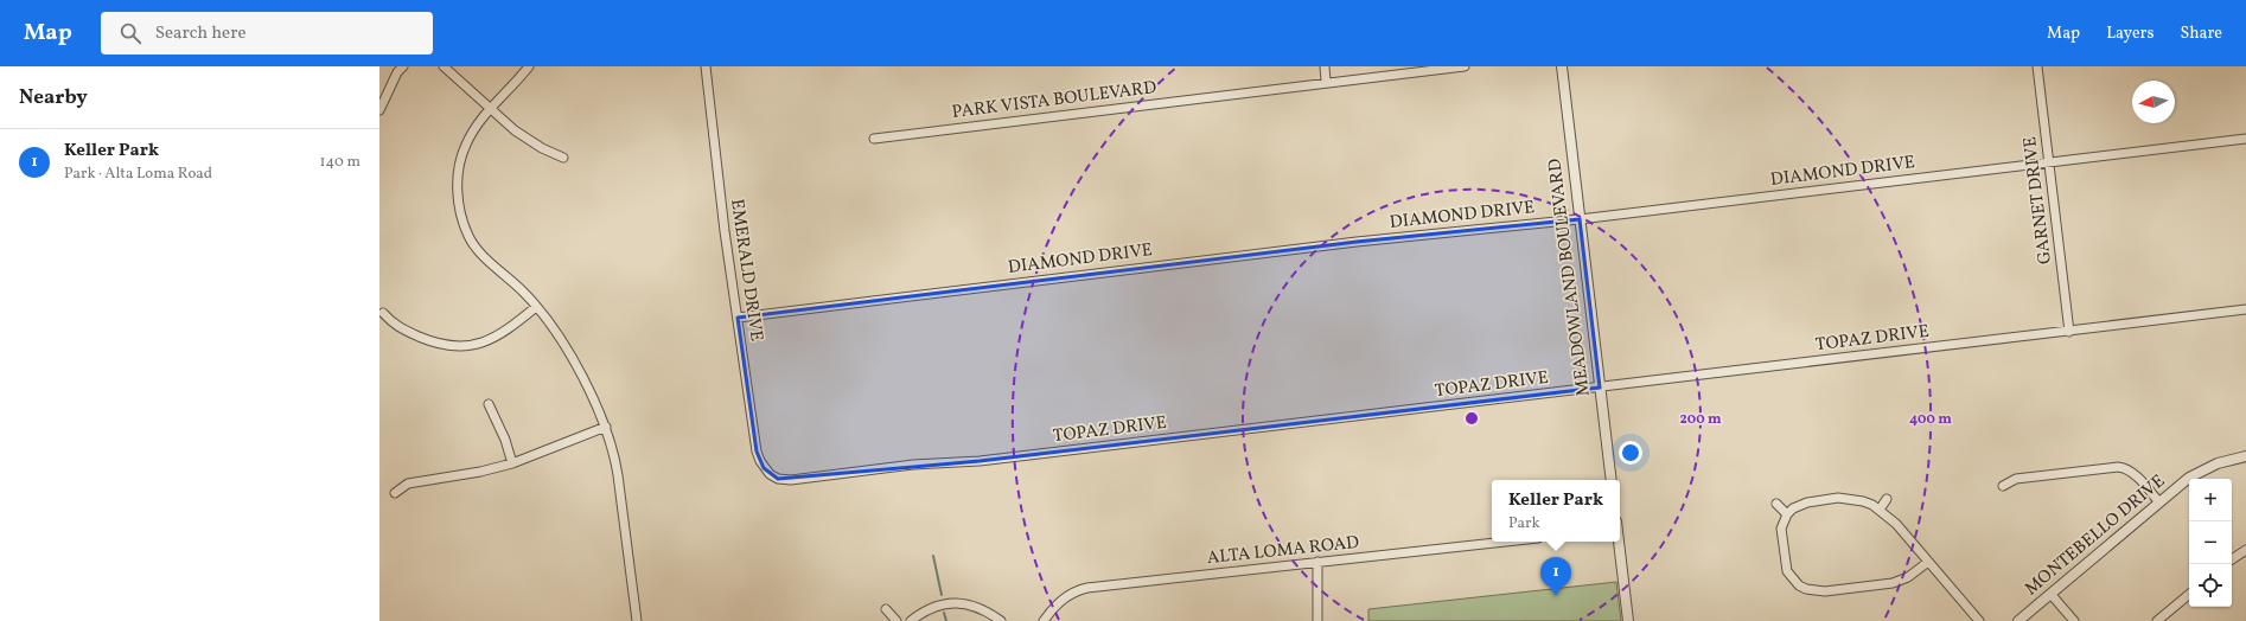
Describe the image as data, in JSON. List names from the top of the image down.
{
  "streets": {
    "street": [
      "PARK VISTA BOULEVARD",
      "DIAMOND DRIVE",
      "GARNET DRIVE",
      "EMERALD DRIVE",
      "MEADOWLAND BOULEVARD",
      "TOPAZ DRIVE",
      "MONTEBELLO DRIVE",
      "ALTA LOMA ROAD"
    ]
  },
  "crossings": [
    ["DIAMOND DRIVE", "GARNET DRIVE"],
    ["DIAMOND DRIVE", "EMERALD DRIVE"],
    ["DIAMOND DRIVE", "MEADOWLAND BOULEVARD"],
    ["GARNET DRIVE", "TOPAZ DRIVE"],
    ["EMERALD DRIVE", "TOPAZ DRIVE"],
    ["MEADOWLAND BOULEVARD", "TOPAZ DRIVE"]
  ],
  "north": "left",
  "page": {
    "header": "Map",
    "search": "Search here",
    "nav": ["Map", "Layers", "Share"],
    "heading": "Nearby",
    "list": [
      {
        "mark": "1",
        "name": "Keller Park",
        "note": "Park · Alta Loma Road",
        "value": "140 m"
      }
    ],
    "map_buttons": ["+", "−"],
    "popup": ["Keller Park", "Park"],
    "pins": "1"
  },
  "rings": ["200 m", "400 m"]
}
